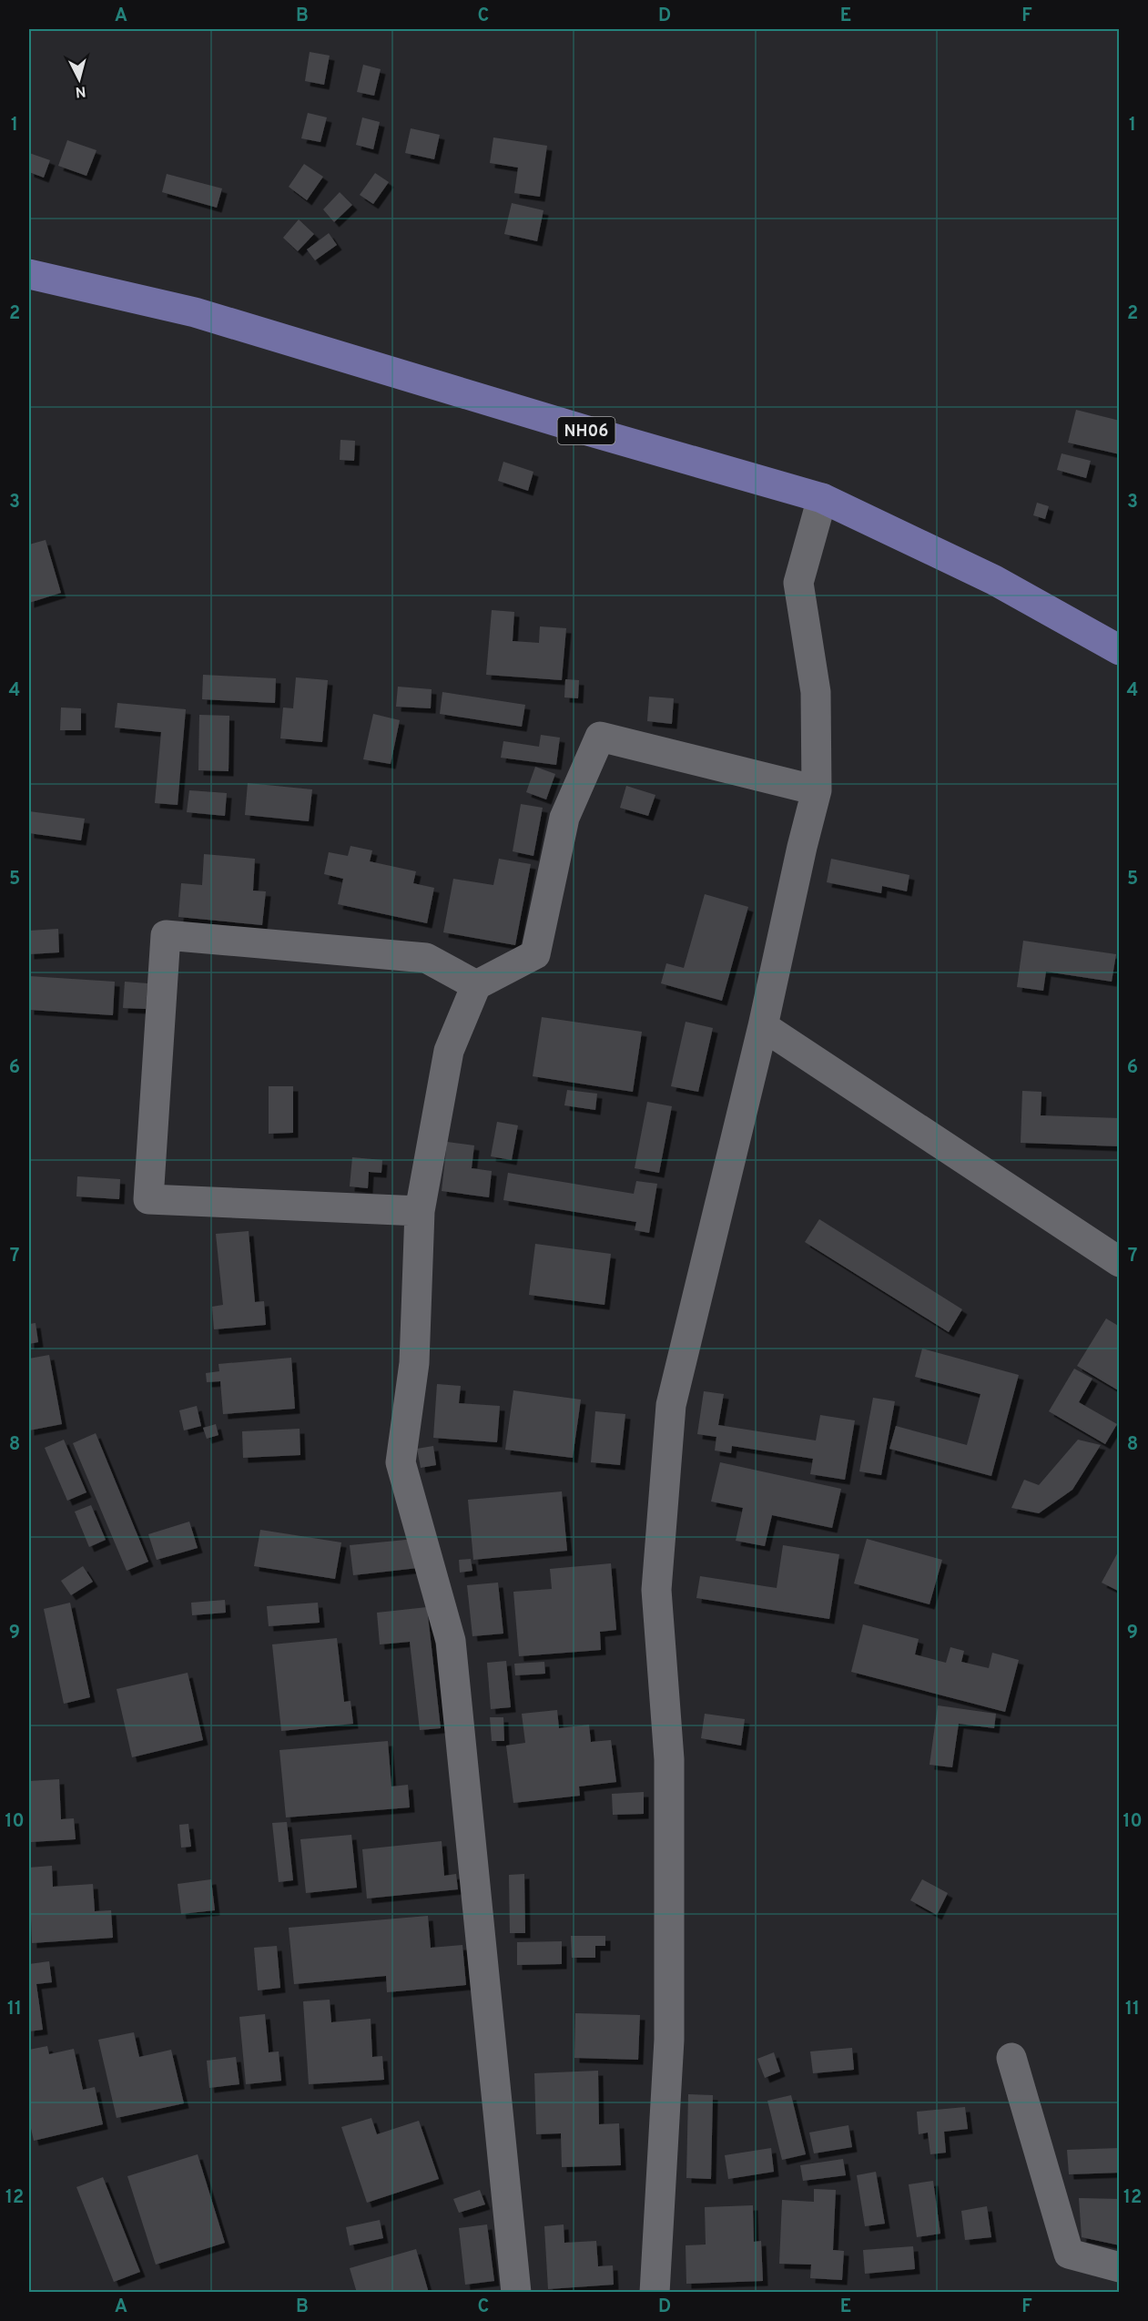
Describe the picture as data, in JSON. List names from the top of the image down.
{
  "streets": {
    "main road": ["NH06"]
  },
  "north": "bottom",
  "grid": {
    "columns": [
      "A",
      "B",
      "C",
      "D",
      "E",
      "F"
    ],
    "rows": [
      "1",
      "2",
      "3",
      "4",
      "5",
      "6",
      "7",
      "8",
      "9",
      "10",
      "11",
      "12"
    ]
  }
}
